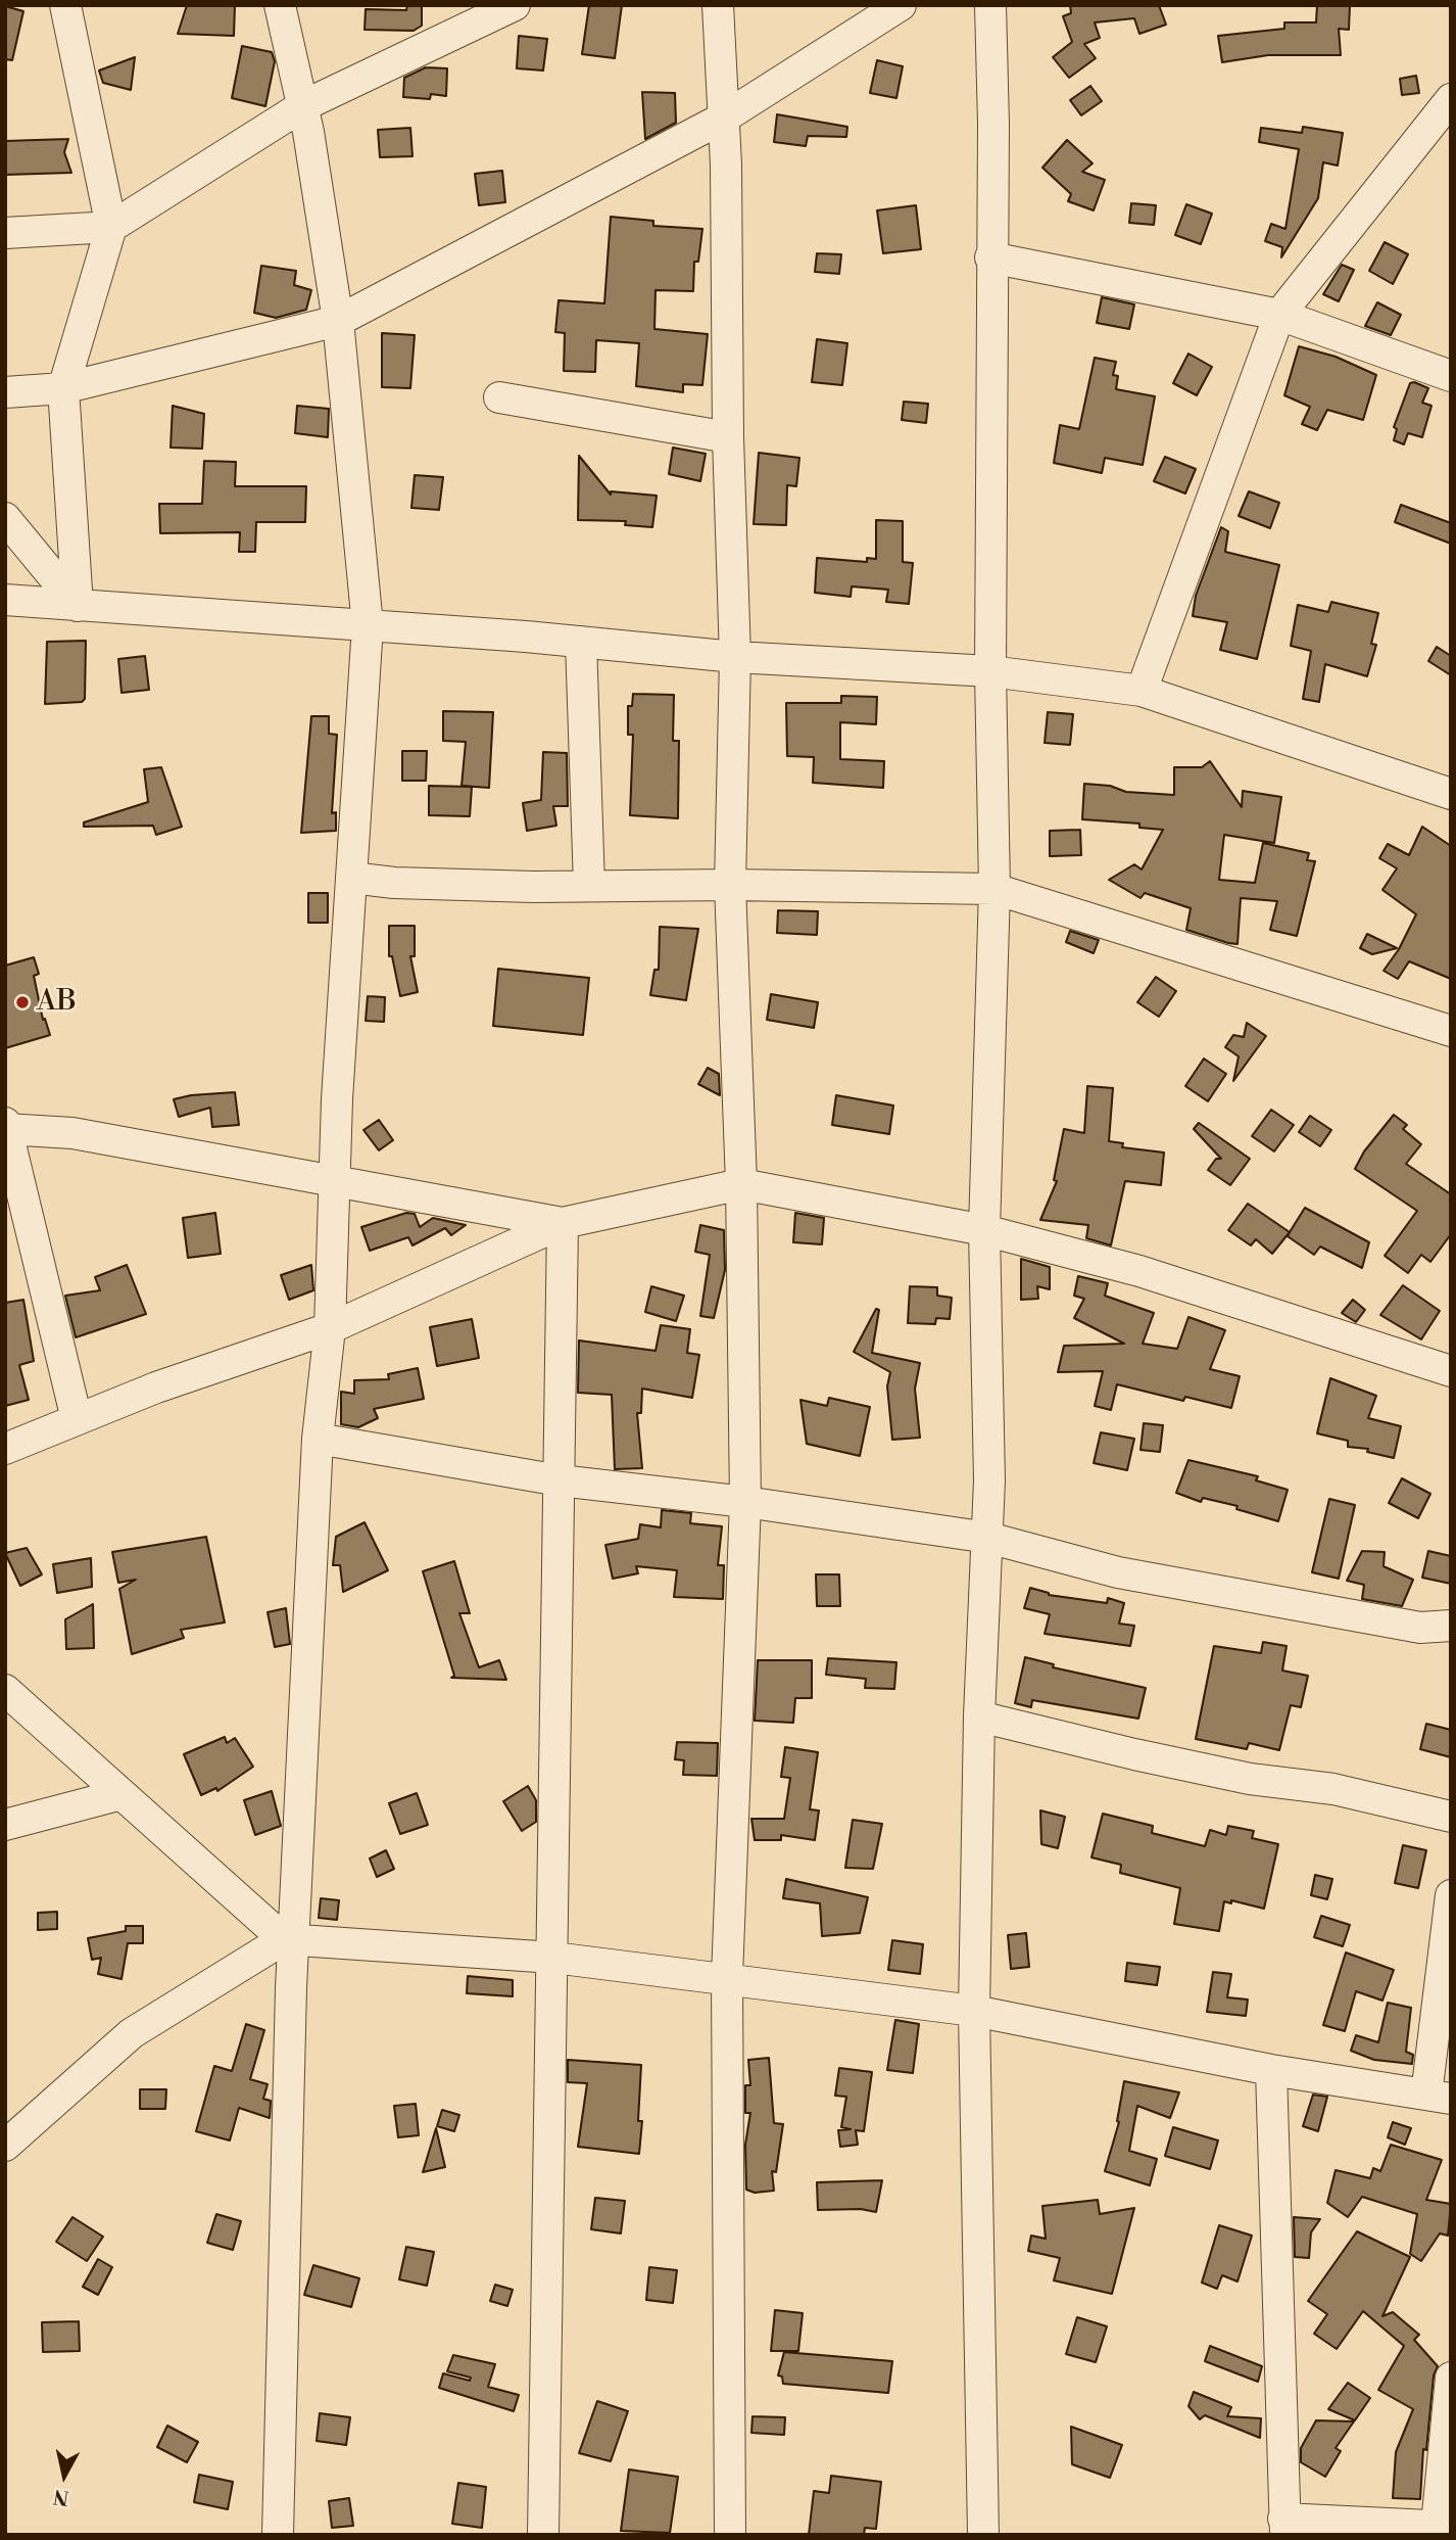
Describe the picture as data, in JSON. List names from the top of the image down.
{
  "places": ["AB"],
  "north": "bottom"
}
